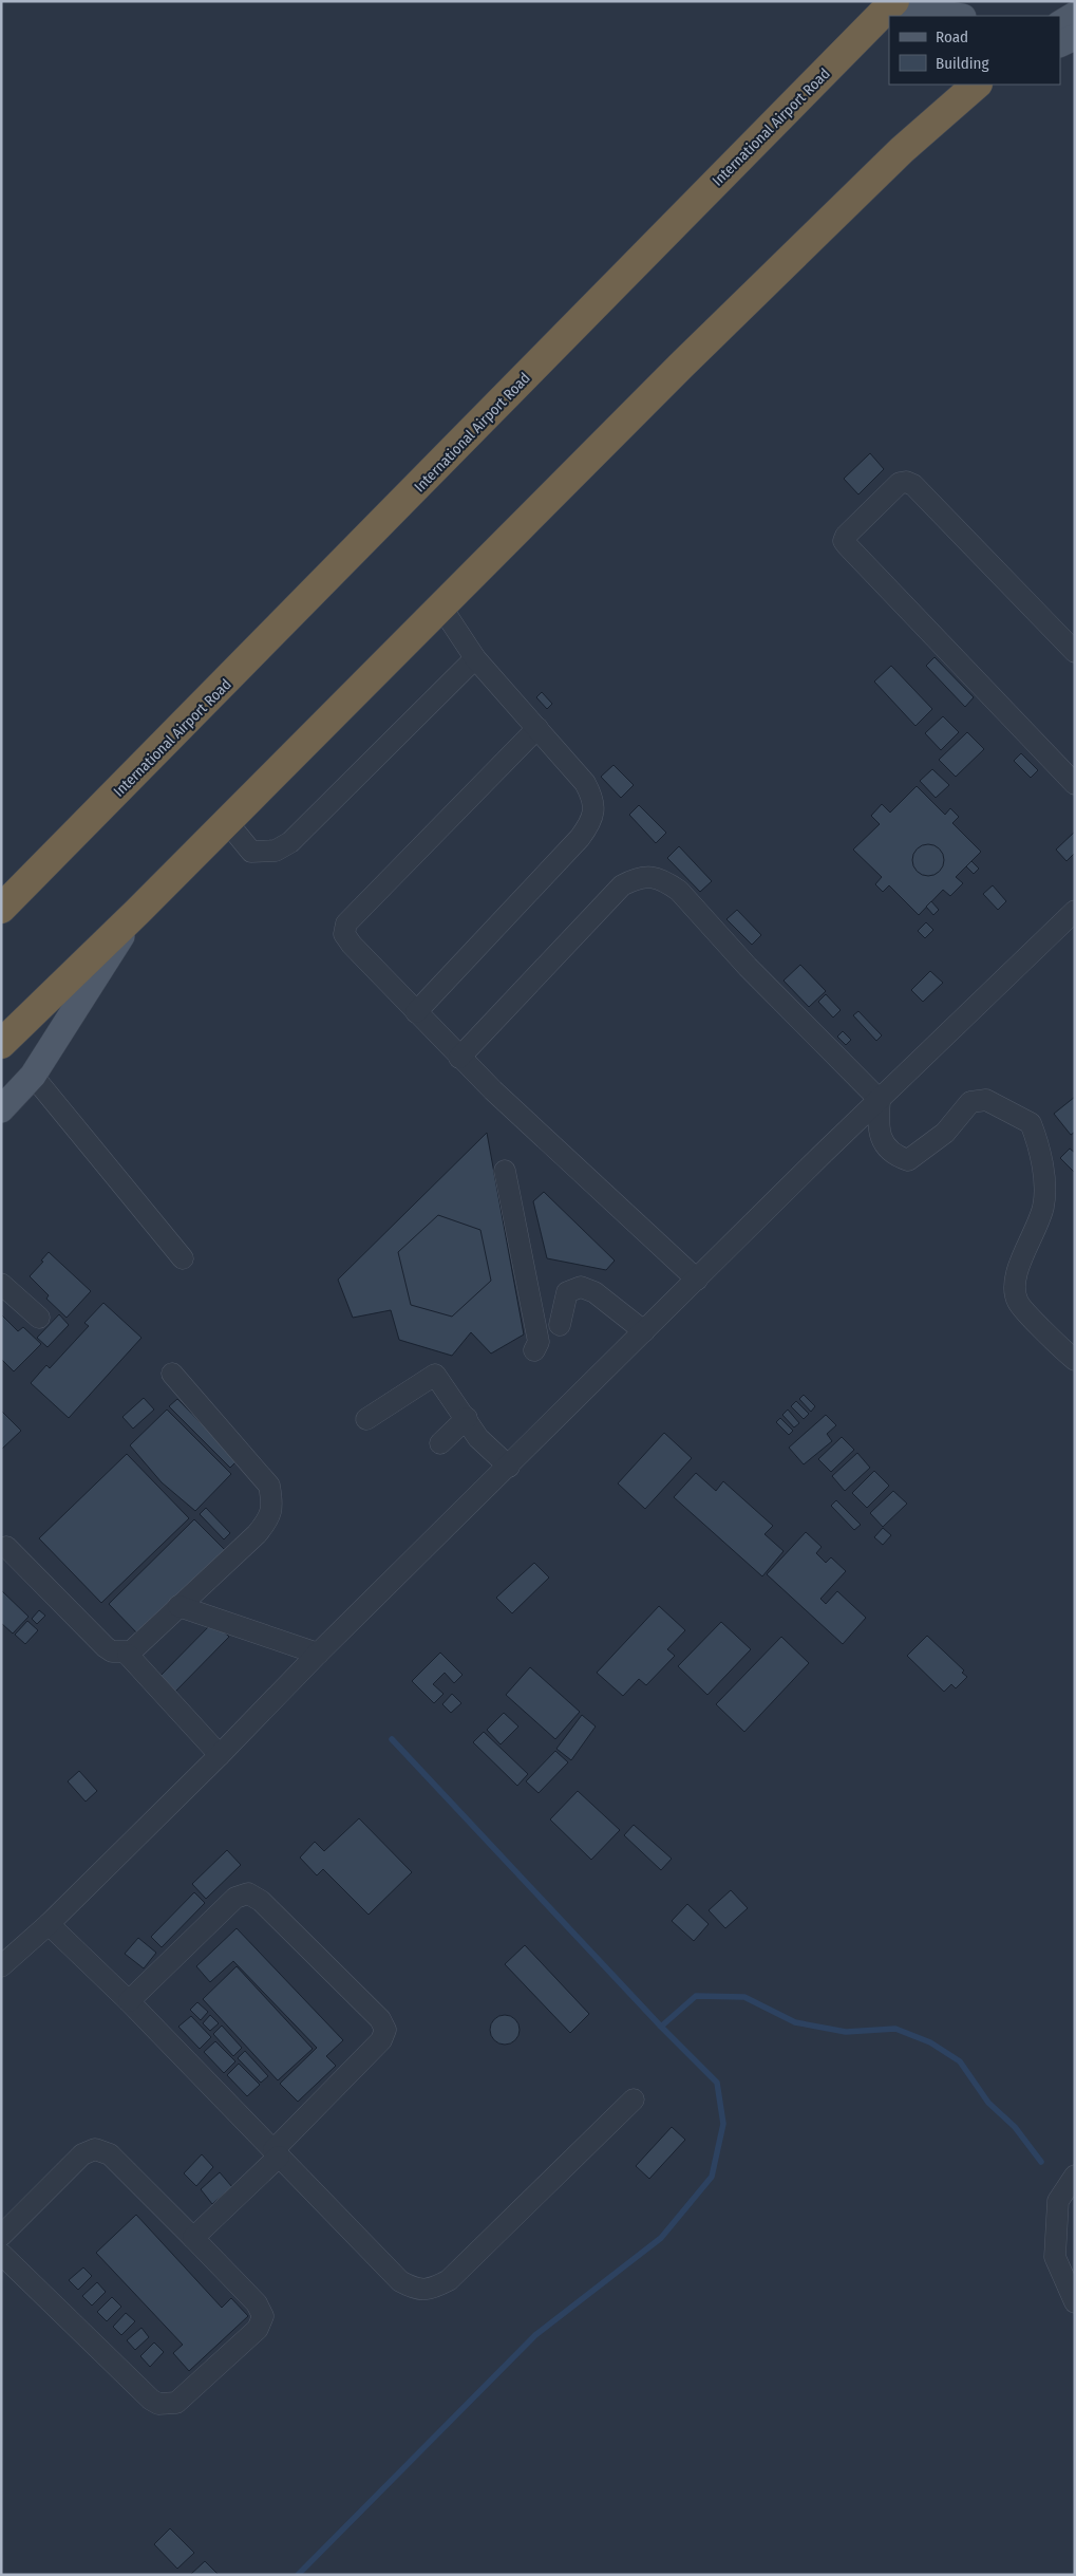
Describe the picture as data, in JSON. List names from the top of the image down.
{
  "streets": {
    "highway": ["International Airport Road"]
  },
  "legend": ["Road", "Building"]
}
